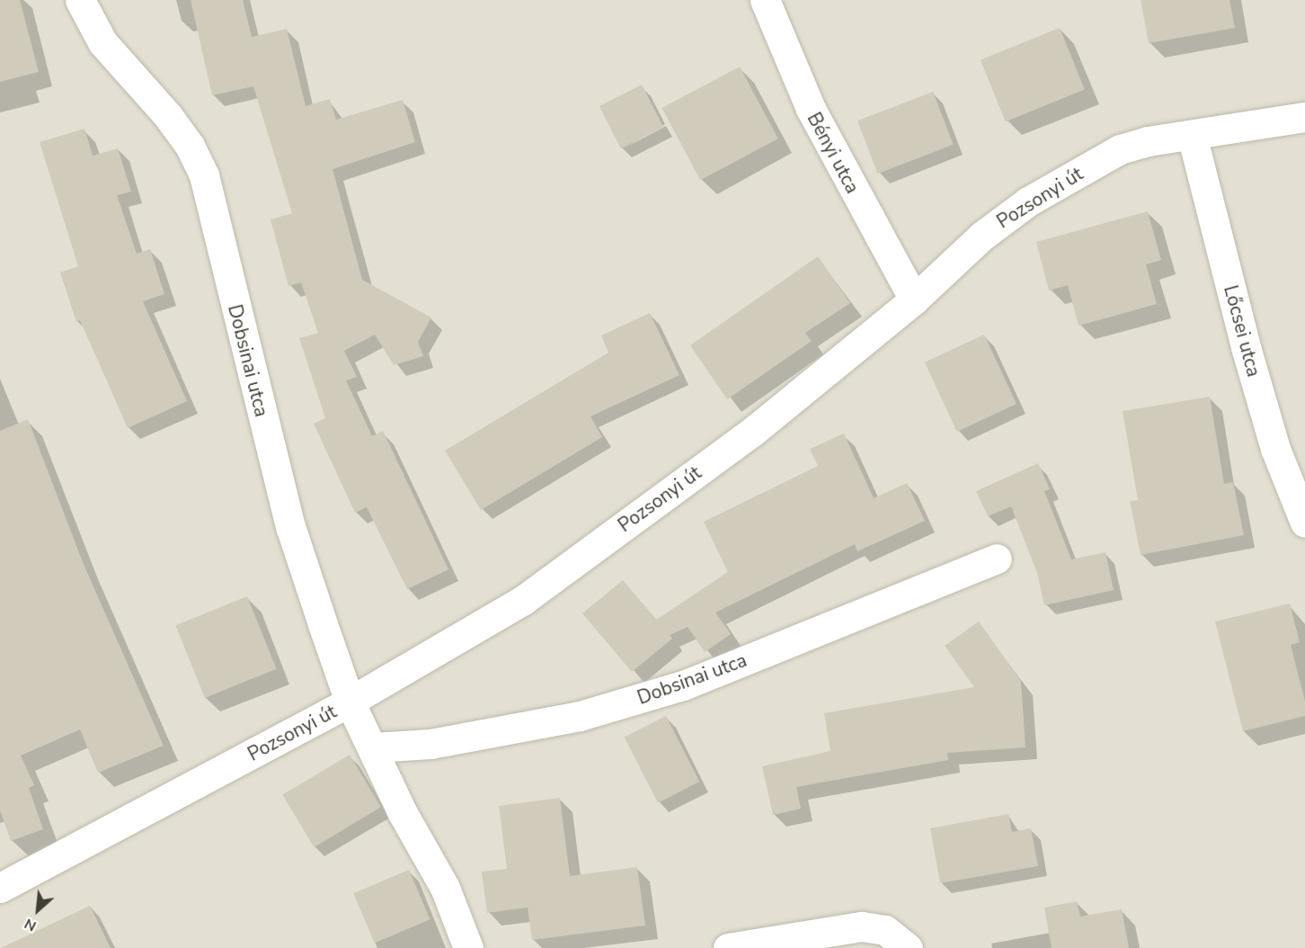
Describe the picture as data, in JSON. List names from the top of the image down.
{
  "streets": {
    "street": [
      "Bényi utca",
      "Pozsonyi út",
      "Lőcsei utca",
      "Dobsinai utca"
    ]
  },
  "crossings": [
    ["Bényi utca", "Pozsonyi út"],
    ["Pozsonyi út", "Lőcsei utca"],
    ["Pozsonyi út", "Dobsinai utca"]
  ],
  "north": "bottom left"
}
